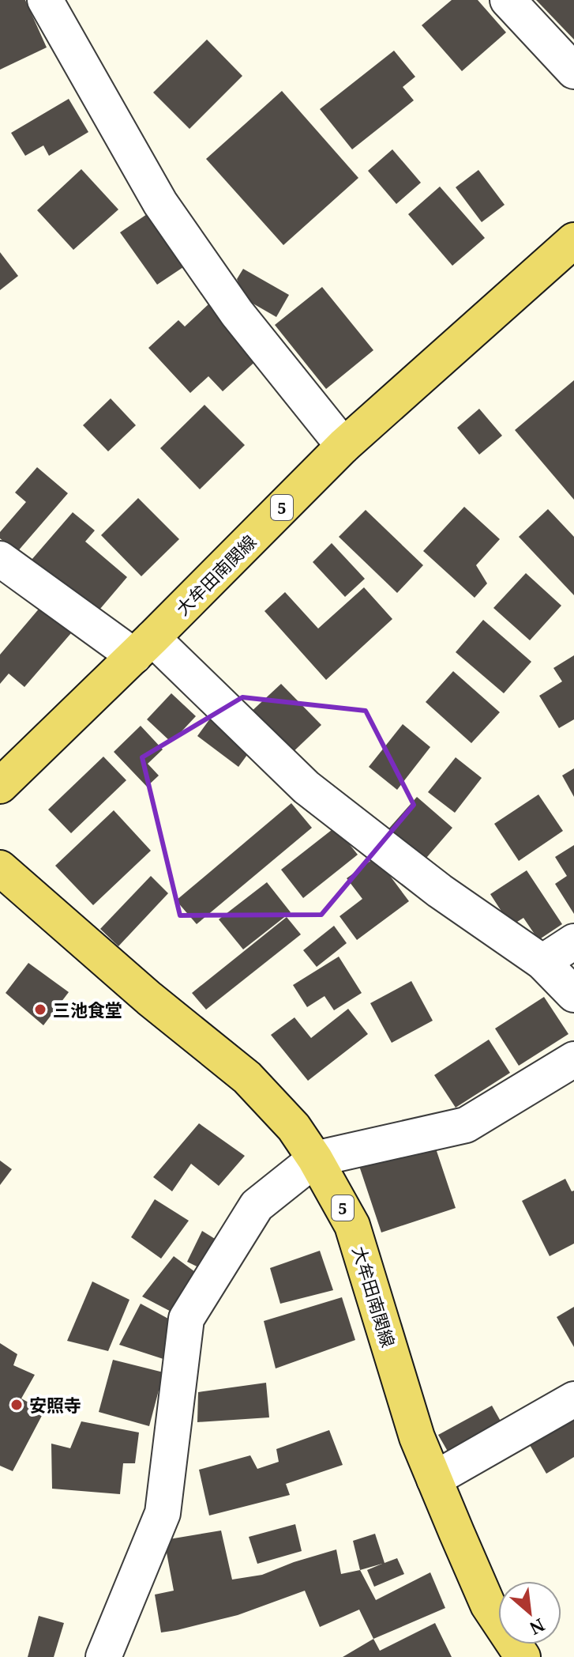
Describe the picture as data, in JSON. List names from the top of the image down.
{
  "streets": {
    "main road": ["5", "大牟田南関線"]
  },
  "places": ["三池食堂", "安照寺"],
  "north": "bottom right"
}
